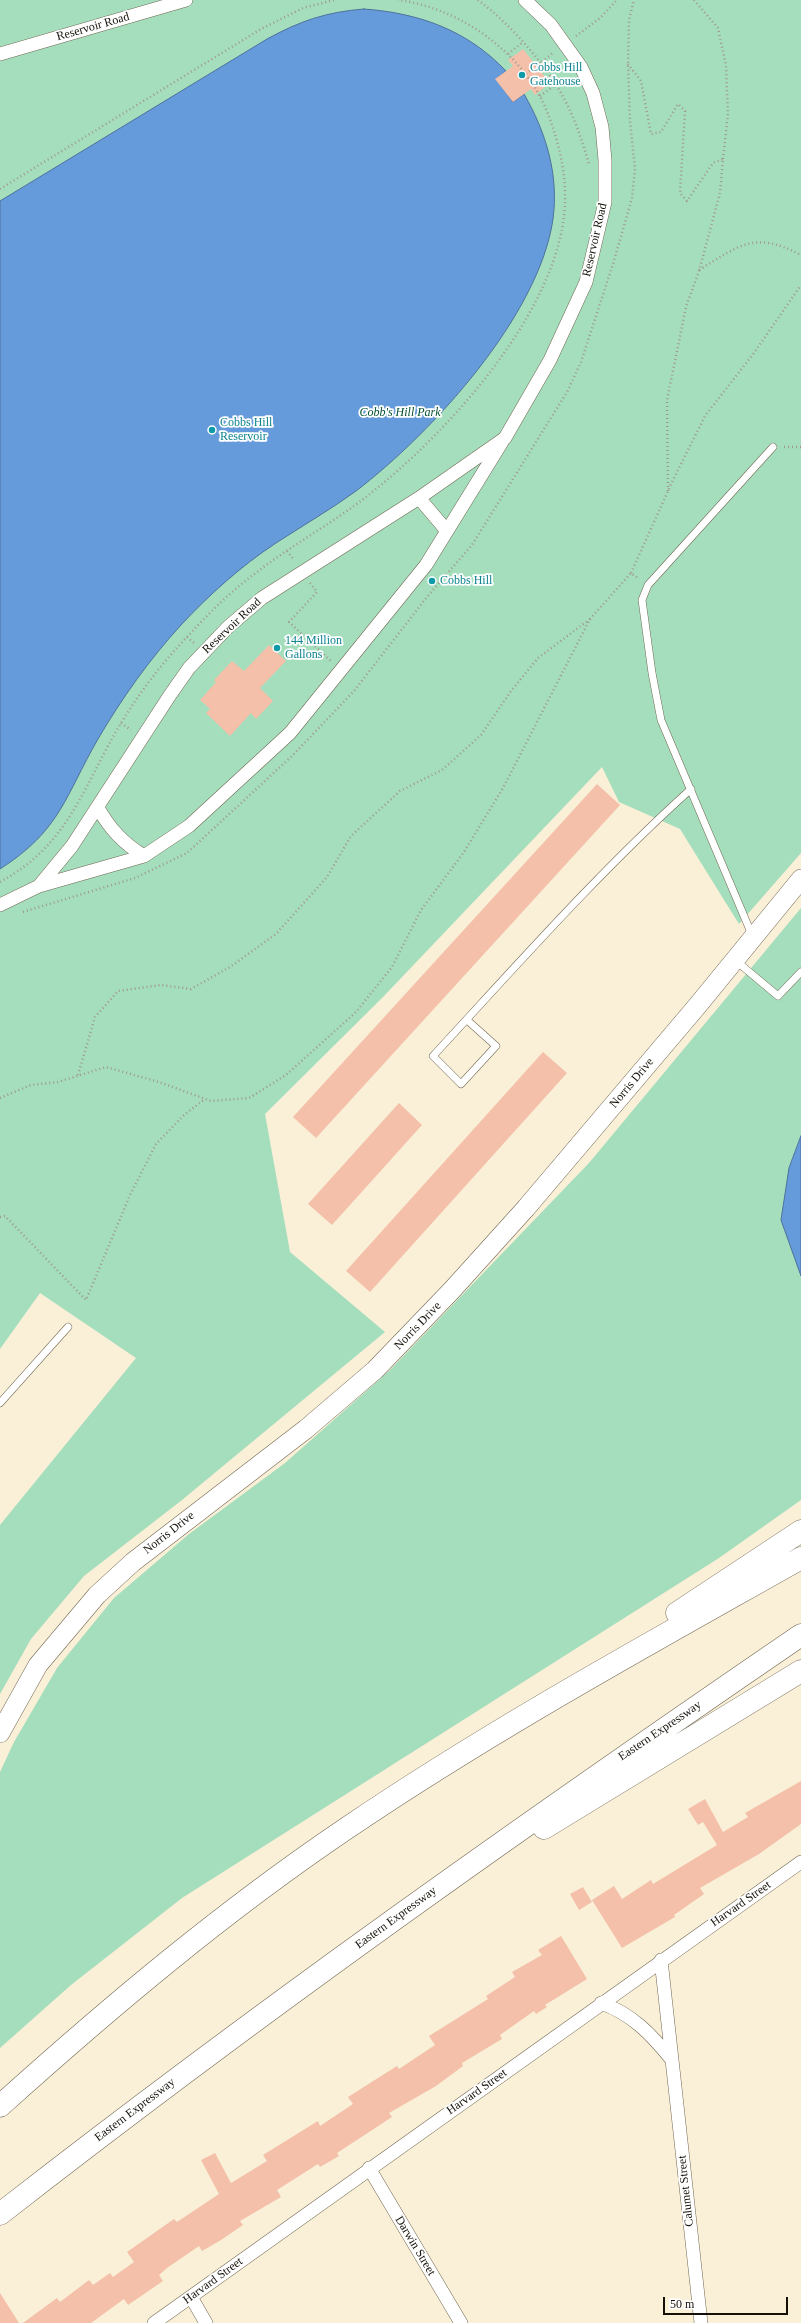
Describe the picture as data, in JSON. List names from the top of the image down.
{
  "streets": {
    "highway": ["Eastern Expressway"],
    "street": [
      "Reservoir Road",
      "Norris Drive",
      "Harvard Street",
      "Calumet Street",
      "Darwin Street"
    ]
  },
  "crossings": [
    ["Harvard Street", "Calumet Street"],
    ["Harvard Street", "Darwin Street"]
  ],
  "parks": ["Cobb's Hill Park"],
  "places": [
    "Cobbs Hill Gatehouse",
    "Cobbs Hill Reservoir",
    "Cobbs Hill",
    "144 Million Gallons"
  ],
  "scale_bar": "50 m"
}
